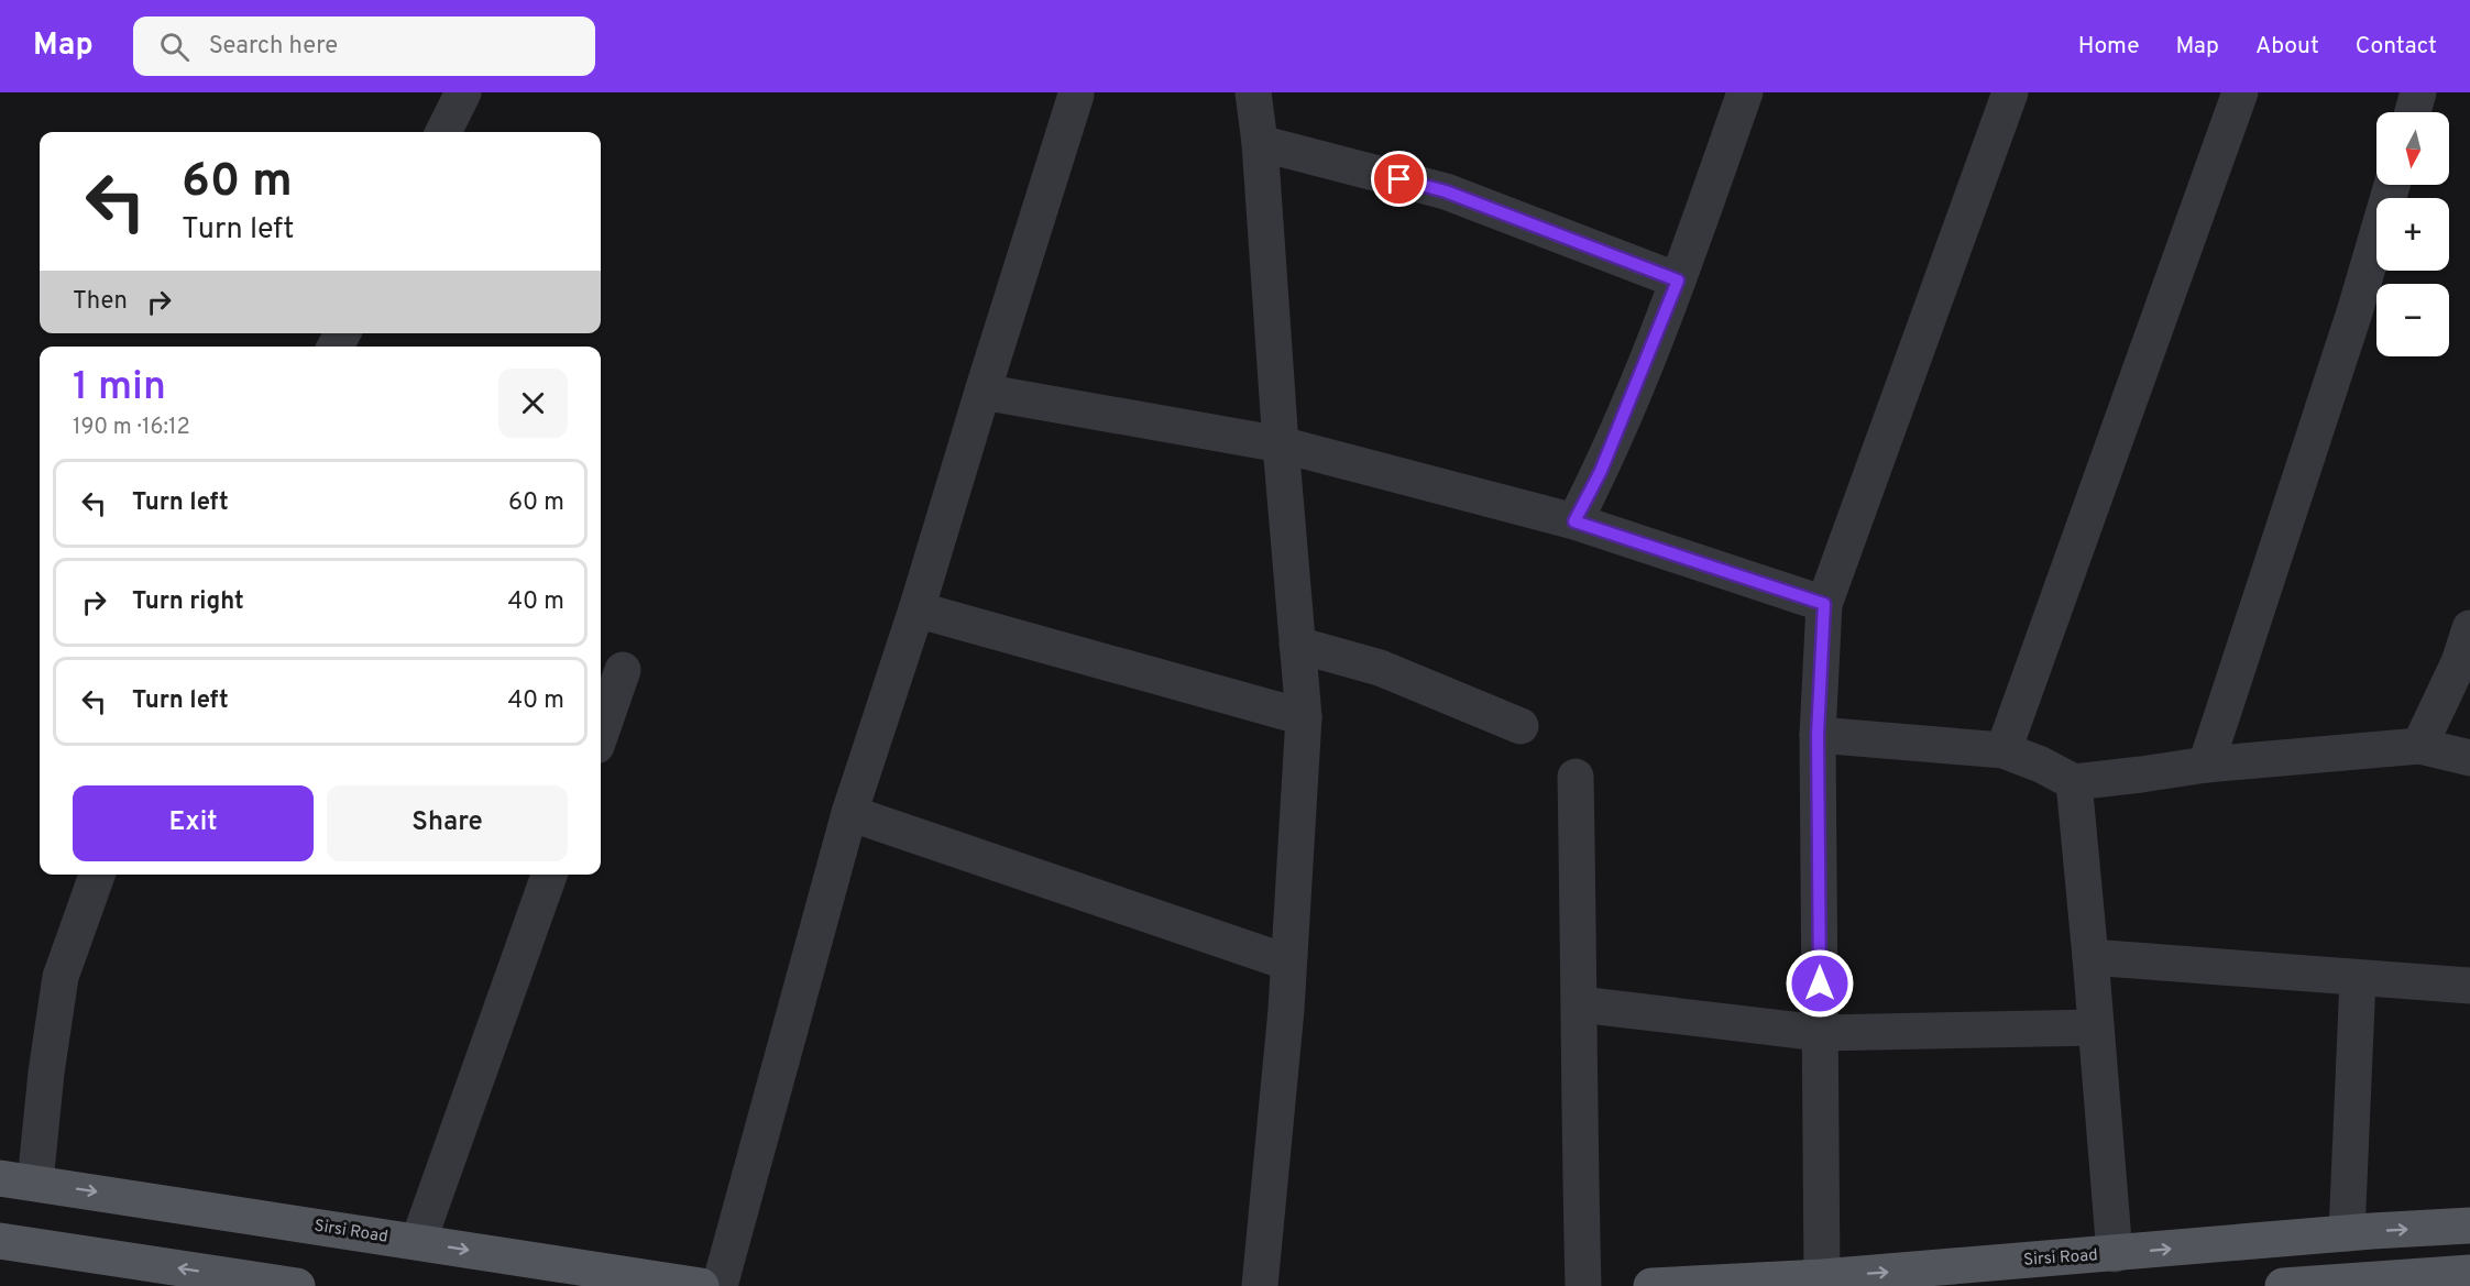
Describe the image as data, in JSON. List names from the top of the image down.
{
  "streets": {
    "main road": ["Sirsi Road"]
  },
  "north": "bottom",
  "page": {
    "header": "Map",
    "search": "Search here",
    "nav": [
      "Home",
      "Map",
      "About",
      "Contact"
    ],
    "map_buttons": ["+", "−"],
    "turn": ["60 m", "Turn left"],
    "then": "Then",
    "heading": ["1 min", "190 m · 16:12"],
    "list": [
      {
        "name": "Turn left",
        "value": "60 m"
      },
      {
        "name": "Turn right",
        "value": "40 m"
      },
      {
        "name": "Turn left",
        "value": "40 m"
      }
    ],
    "buttons": ["Exit", "Share"]
  }
}
